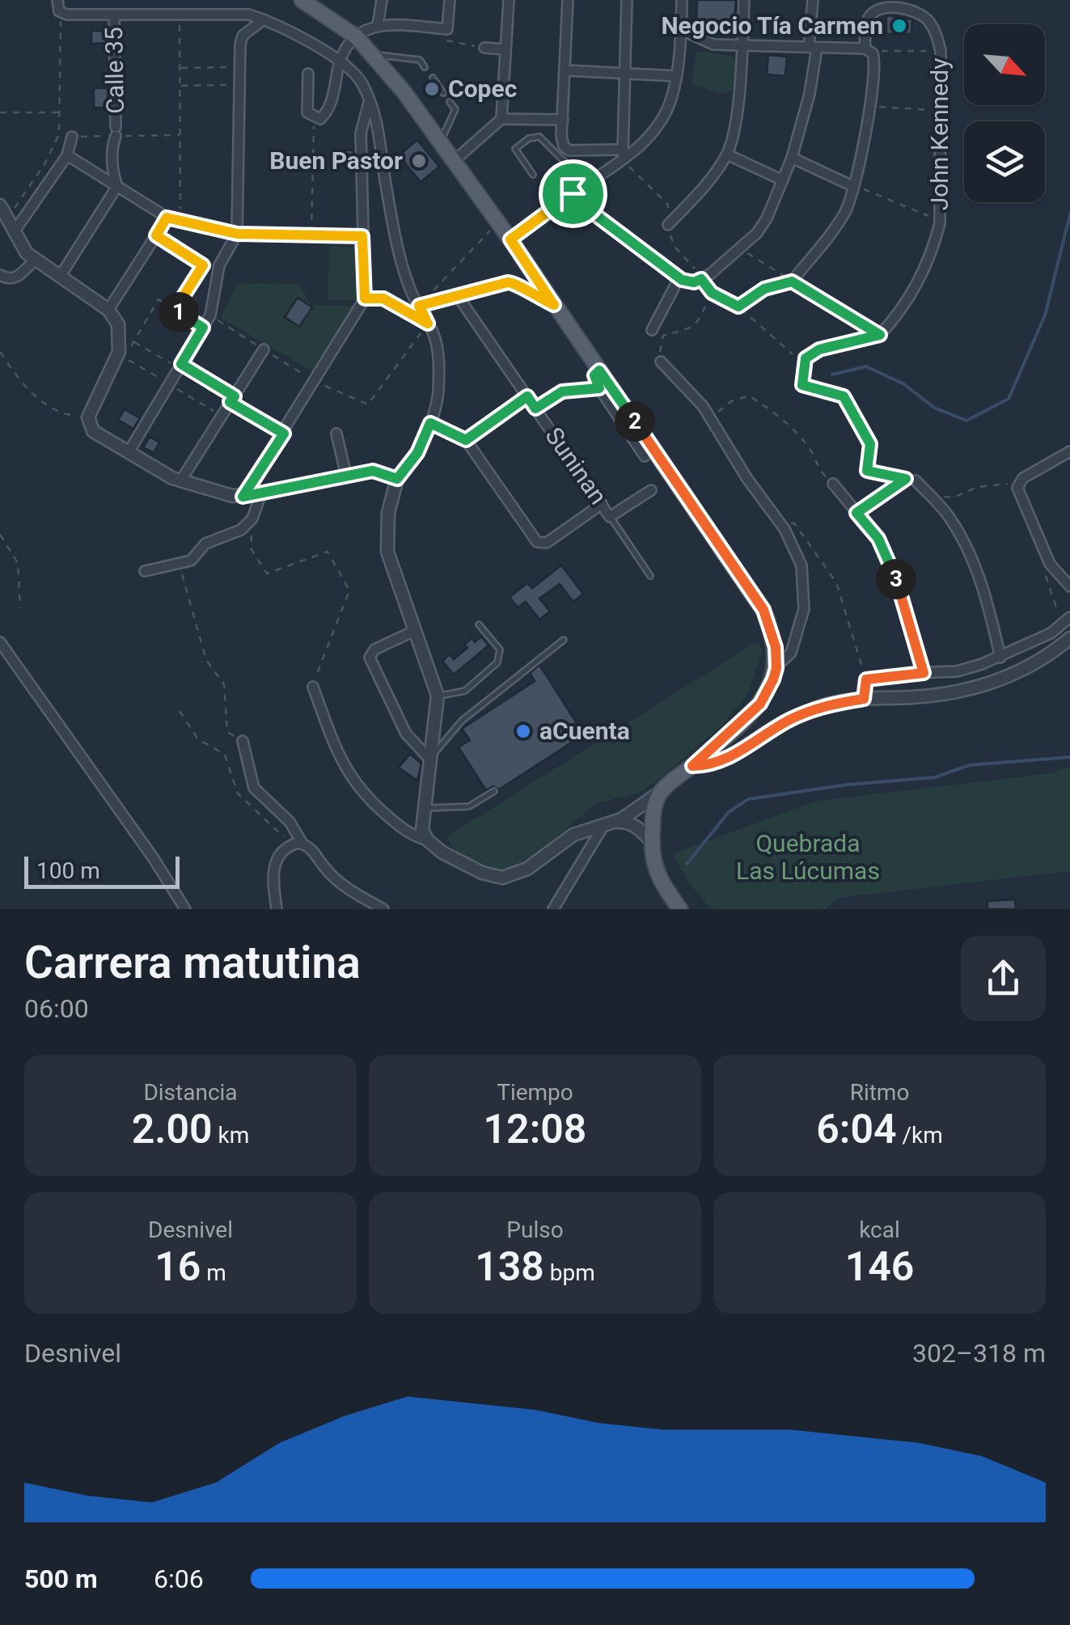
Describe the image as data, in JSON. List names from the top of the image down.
{
  "streets": {
    "street": ["Calle 35", "John Kennedy", "Suninan"]
  },
  "parks": ["Quebrada Las Lúcumas"],
  "places": [
    "Negocio Tía Carmen",
    "Copec",
    "Buen Pastor",
    "aCuenta"
  ],
  "scale_bar": "100 m",
  "north": "bottom right",
  "page": {
    "pins": ["1", "2", "3"],
    "scale": "100 m",
    "heading": ["Carrera matutina", "06:00"],
    "stats": [
      ["Distancia", "2.00 km"],
      ["Tiempo", "12:08"],
      ["Ritmo", "6:04 /km"],
      ["Desnivel", "16 m"],
      ["Pulso", "138 bpm"],
      ["kcal", "146"]
    ],
    "chart": ["Desnivel", "302–318 m"],
    "list": [
      {
        "name": "500 m",
        "note": "6:06"
      }
    ]
  }
}
